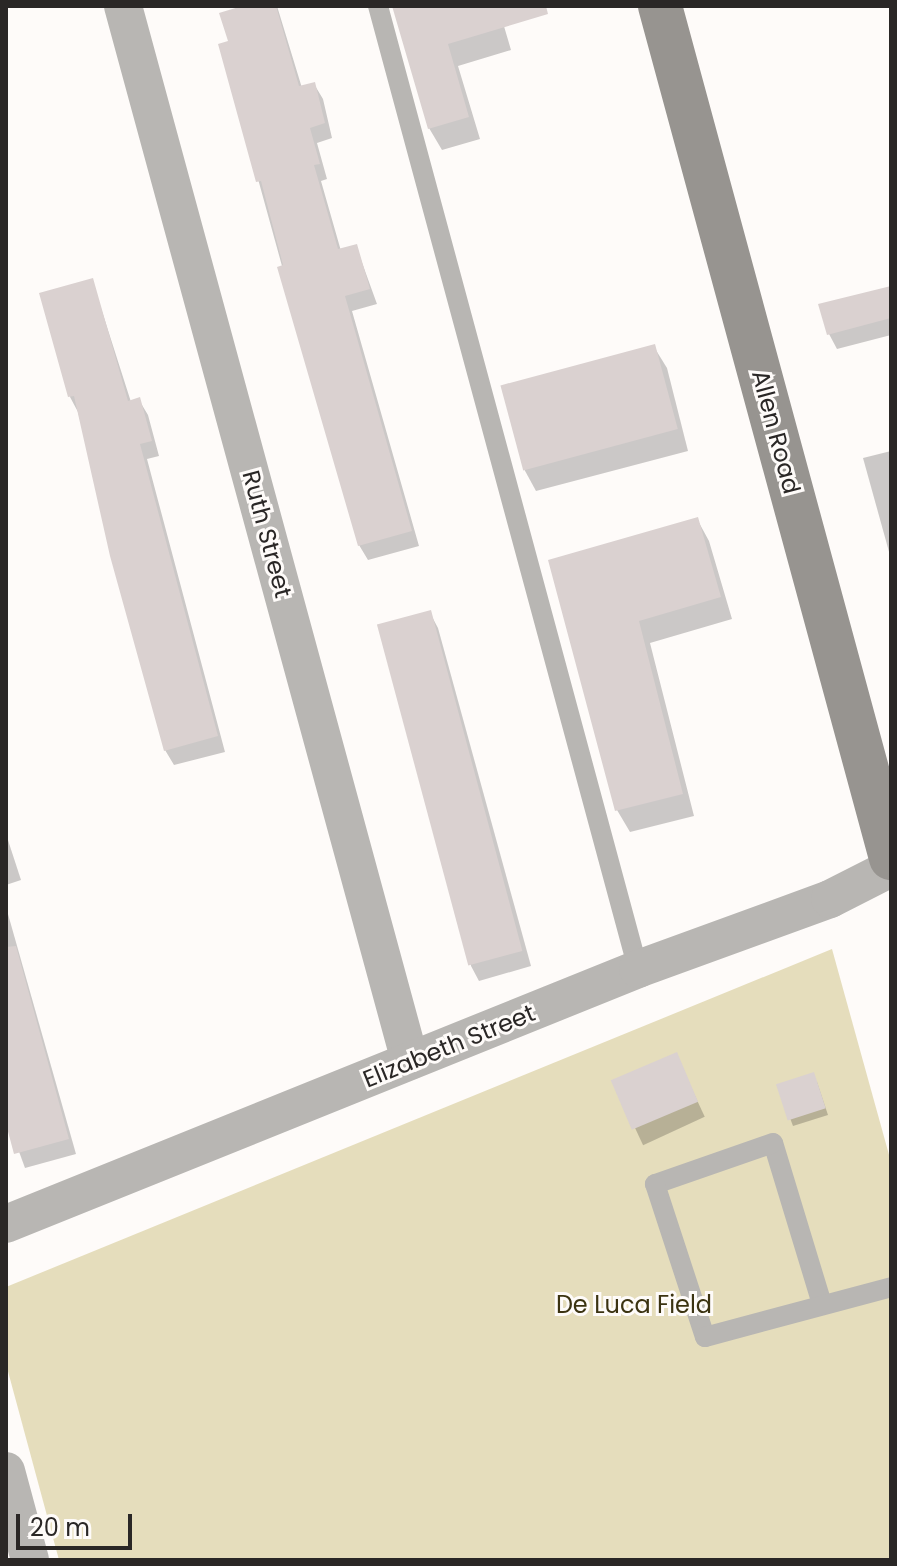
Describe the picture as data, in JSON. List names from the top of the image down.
{
  "streets": {
    "main road": ["Allen Road"],
    "street": ["Ruth Street", "Elizabeth Street"]
  },
  "crossings": [
    ["Ruth Street", "Elizabeth Street"]
  ],
  "parks": ["De Luca Field"],
  "scale_bar": "20 m"
}
